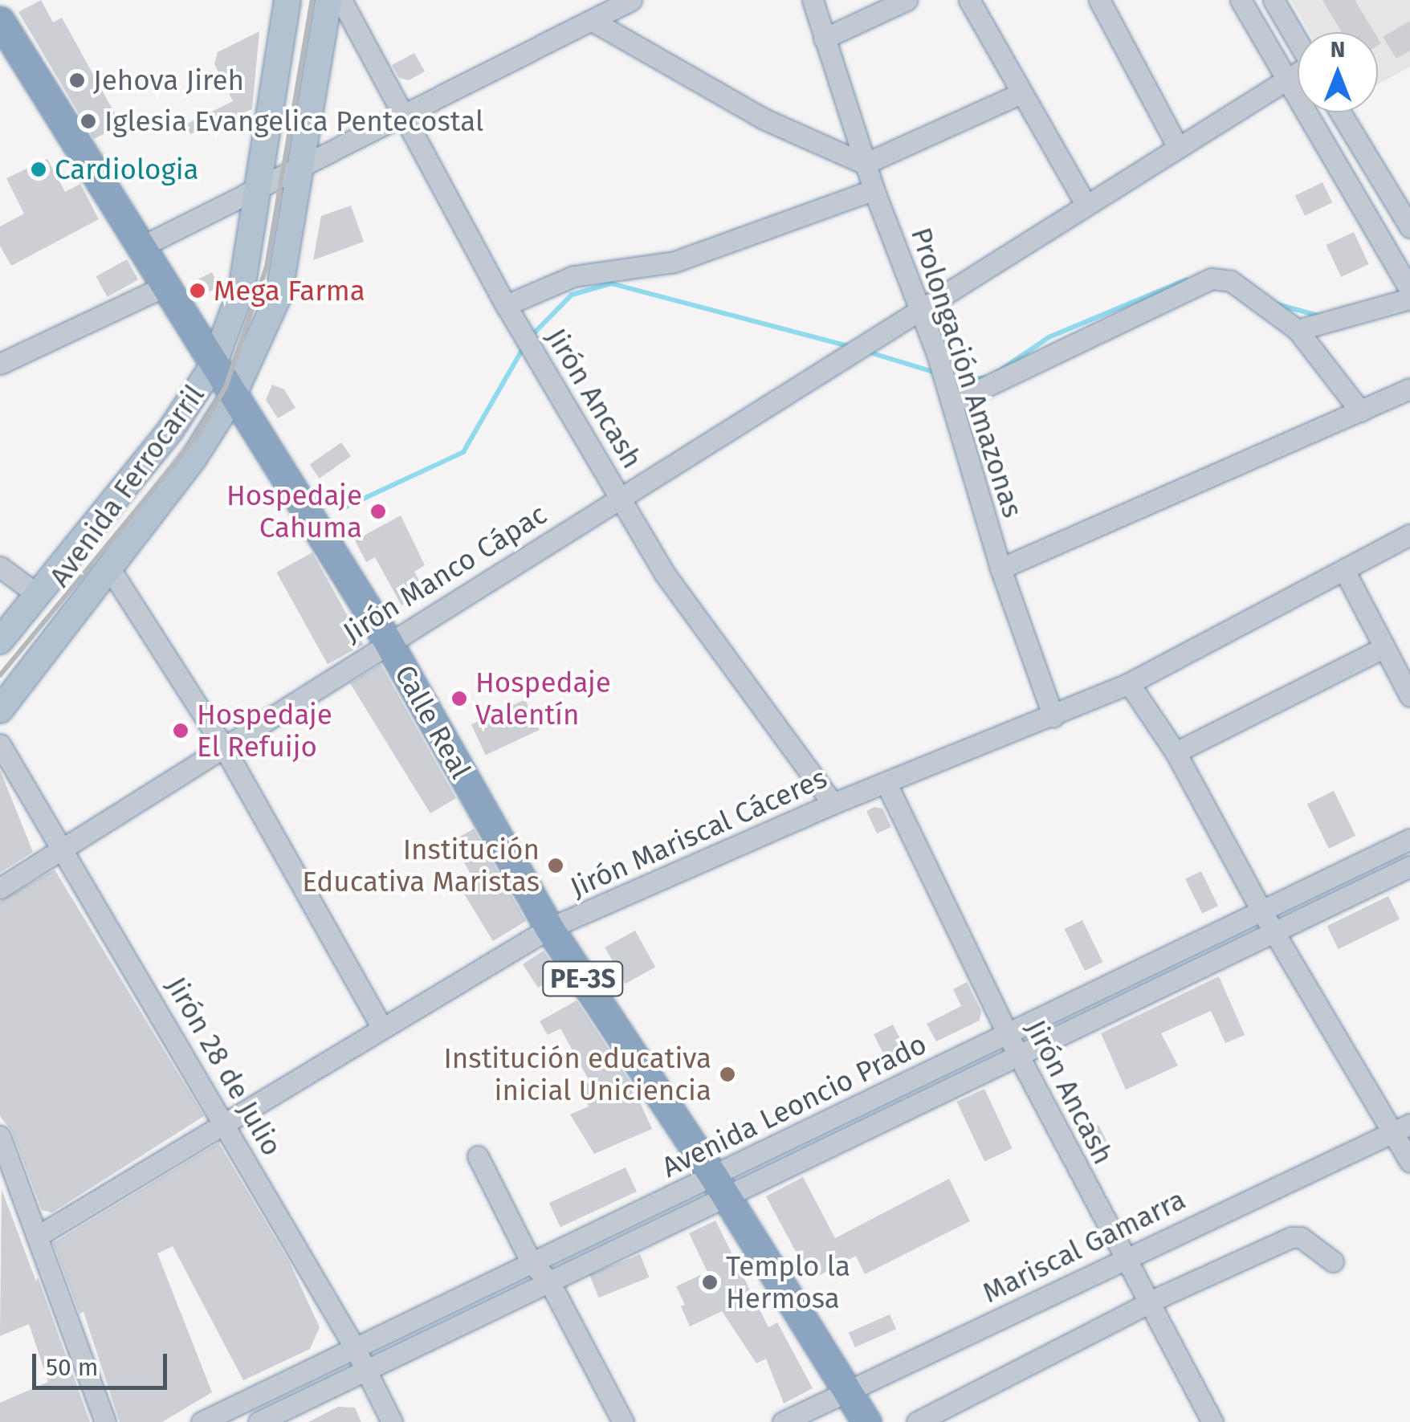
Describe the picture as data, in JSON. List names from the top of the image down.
{
  "streets": {
    "highway": ["Calle Real", "PE-3S"],
    "main road": ["Avenida Ferrocarril"],
    "street": [
      "Prolongación Amazonas",
      "Jirón Ancash",
      "Jirón Manco Cápac",
      "Jirón Mariscal Cáceres",
      "Jirón 28 de Julio",
      "Avenida Leoncio Prado",
      "Mariscal Gamarra"
    ]
  },
  "crossings": [
    ["Prolongación Amazonas", "Jirón Manco Cápac"],
    ["Prolongación Amazonas", "Jirón Mariscal Cáceres"],
    ["Jirón Ancash", "Jirón Manco Cápac"],
    ["Jirón Ancash", "Jirón Mariscal Cáceres"],
    ["Jirón Ancash", "Avenida Leoncio Prado"],
    ["Jirón Ancash", "Mariscal Gamarra"],
    ["Avenida Ferrocarril", "Calle Real"],
    ["Jirón Manco Cápac", "Calle Real"],
    ["Jirón Manco Cápac", "Jirón 28 de Julio"],
    ["Calle Real", "Jirón Mariscal Cáceres"],
    ["Calle Real", "Avenida Leoncio Prado"],
    ["Calle Real", "Mariscal Gamarra"],
    ["Jirón Mariscal Cáceres", "Jirón 28 de Julio"],
    ["Jirón 28 de Julio", "Avenida Leoncio Prado"]
  ],
  "places": [
    "Jehova Jireh",
    "Iglesia Evangelica Pentecostal",
    "Cardiologia",
    "Mega Farma",
    "Hospedaje Cahuma",
    "Hospedaje Valentín",
    "Hospedaje El Refuijo",
    "Institución Educativa Maristas",
    "Institución educativa inicial Uniciencia",
    "Templo la Hermosa"
  ],
  "scale_bar": "50 m",
  "north": "top"
}
